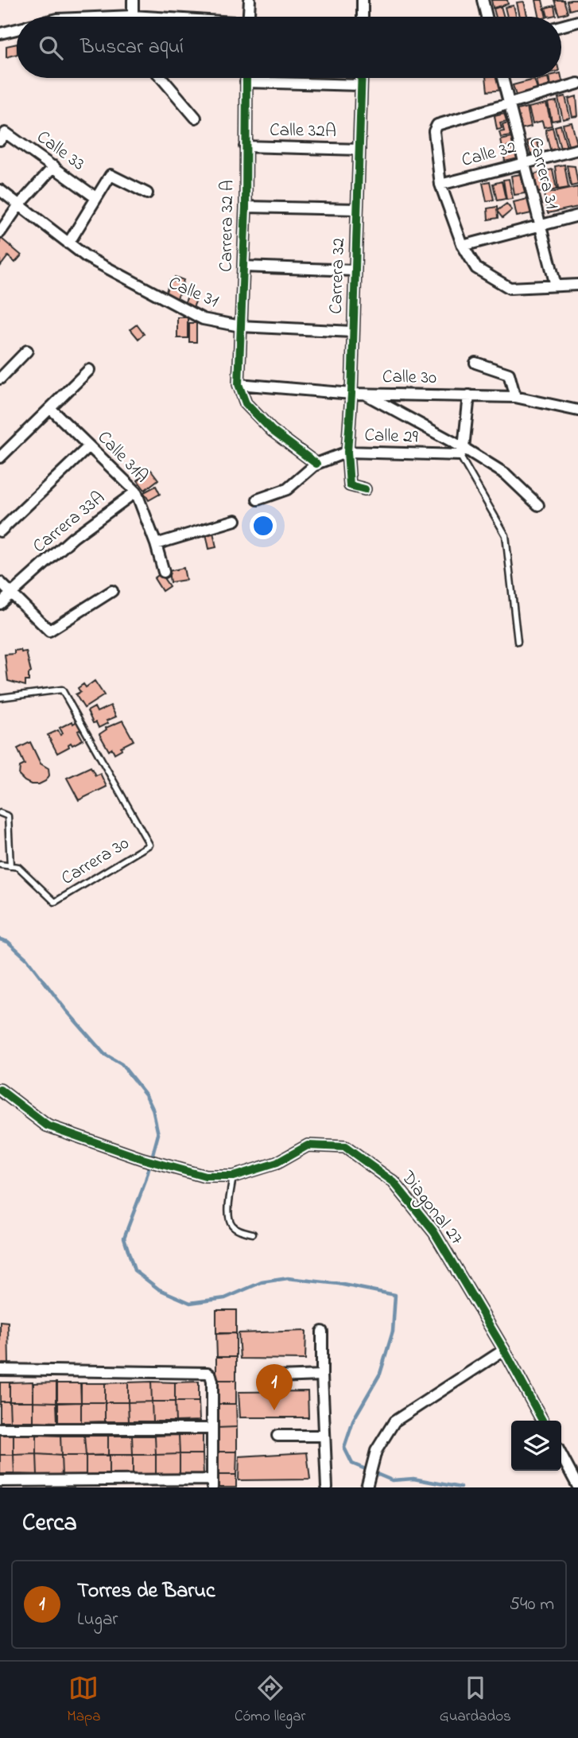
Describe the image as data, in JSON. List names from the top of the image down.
{
  "streets": {
    "street": [
      "Calle 32A",
      "Calle 33",
      "Calle 32",
      "Carrera 31",
      "Carrera 32 A",
      "Carrera 32",
      "Calle 31",
      "Calle 30",
      "Calle 29",
      "Calle 31A",
      "Carrera 33A",
      "Diagonal 27"
    ],
    "lane": ["Carrera 30"]
  },
  "crossings": [
    ["Calle 32A", "Carrera 32 A"],
    ["Calle 32A", "Carrera 32"],
    ["Calle 32", "Carrera 31"],
    ["Carrera 32 A", "Calle 31"],
    ["Carrera 32 A", "Calle 30"],
    ["Carrera 32", "Calle 31"],
    ["Carrera 32", "Calle 30"],
    ["Carrera 32", "Calle 29"],
    ["Calle 31A", "Carrera 33A"]
  ],
  "page": {
    "search": "Buscar aquí",
    "pins": "1",
    "heading": "Cerca",
    "list": [
      {
        "mark": "1",
        "name": "Torres de Baruc",
        "note": "Lugar",
        "value": "540 m"
      }
    ],
    "nav": ["Mapa", "Cómo llegar", "Guardados"]
  }
}
